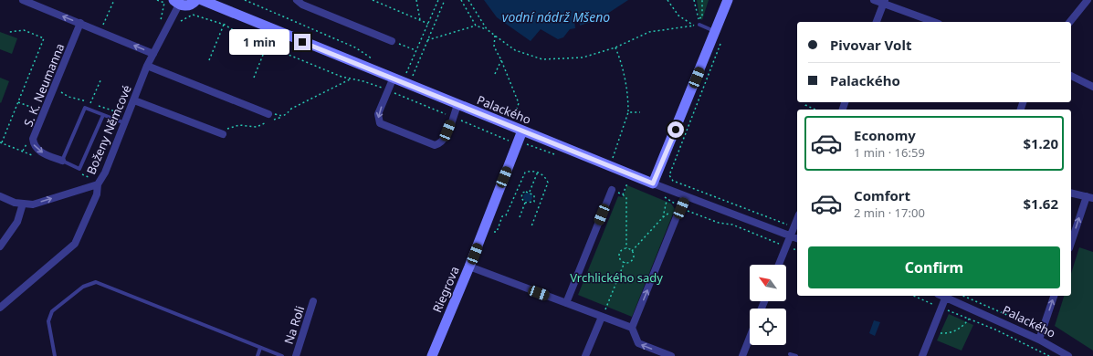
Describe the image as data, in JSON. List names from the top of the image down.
{
  "streets": {
    "street": [
      "S. K. Neumanna",
      "Palackého",
      "Boženy Němcové",
      "Riegrova",
      "Na Roli"
    ]
  },
  "crossings": [
    ["Palackého", "Riegrova"]
  ],
  "water": ["vodní nádrž Mšeno"],
  "parks": ["Vrchlického sady"],
  "north": "top left",
  "page": {
    "banner": ["Pivovar Volt", "Palackého"],
    "bubble": "1 min",
    "list": [
      {
        "name": "Economy",
        "note": "1 min · 16:59",
        "value": "$1.20"
      },
      {
        "name": "Comfort",
        "note": "2 min · 17:00",
        "value": "$1.62"
      }
    ],
    "buttons": "Confirm"
  }
}
